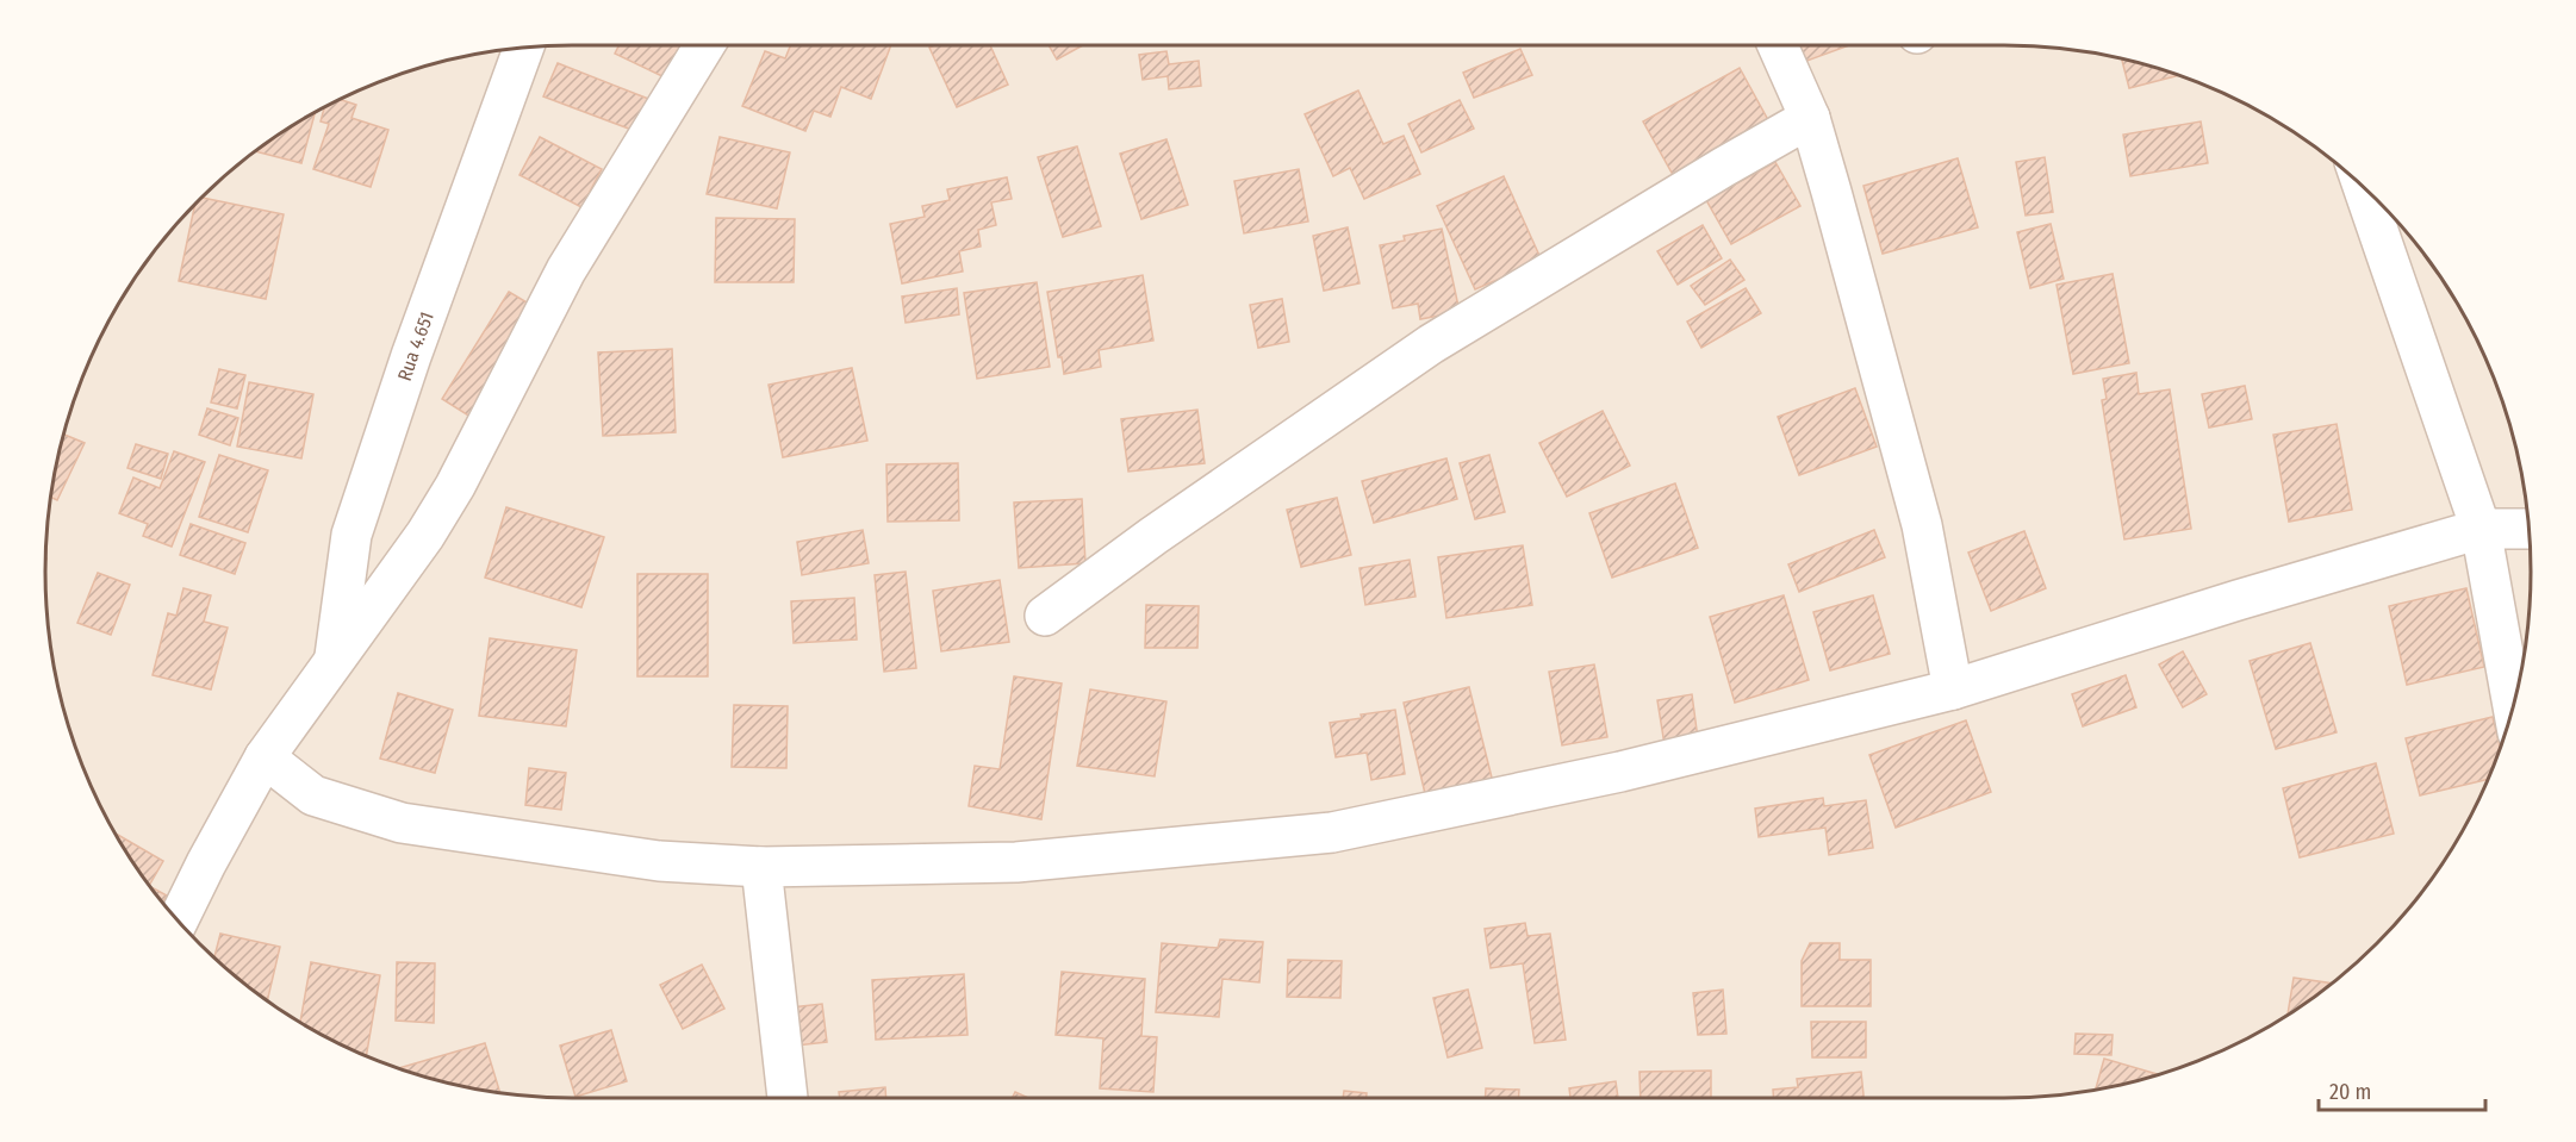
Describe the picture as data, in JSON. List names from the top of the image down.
{
  "streets": {
    "street": ["Rua 4.651"]
  },
  "scale_bar": "20 m"
}
